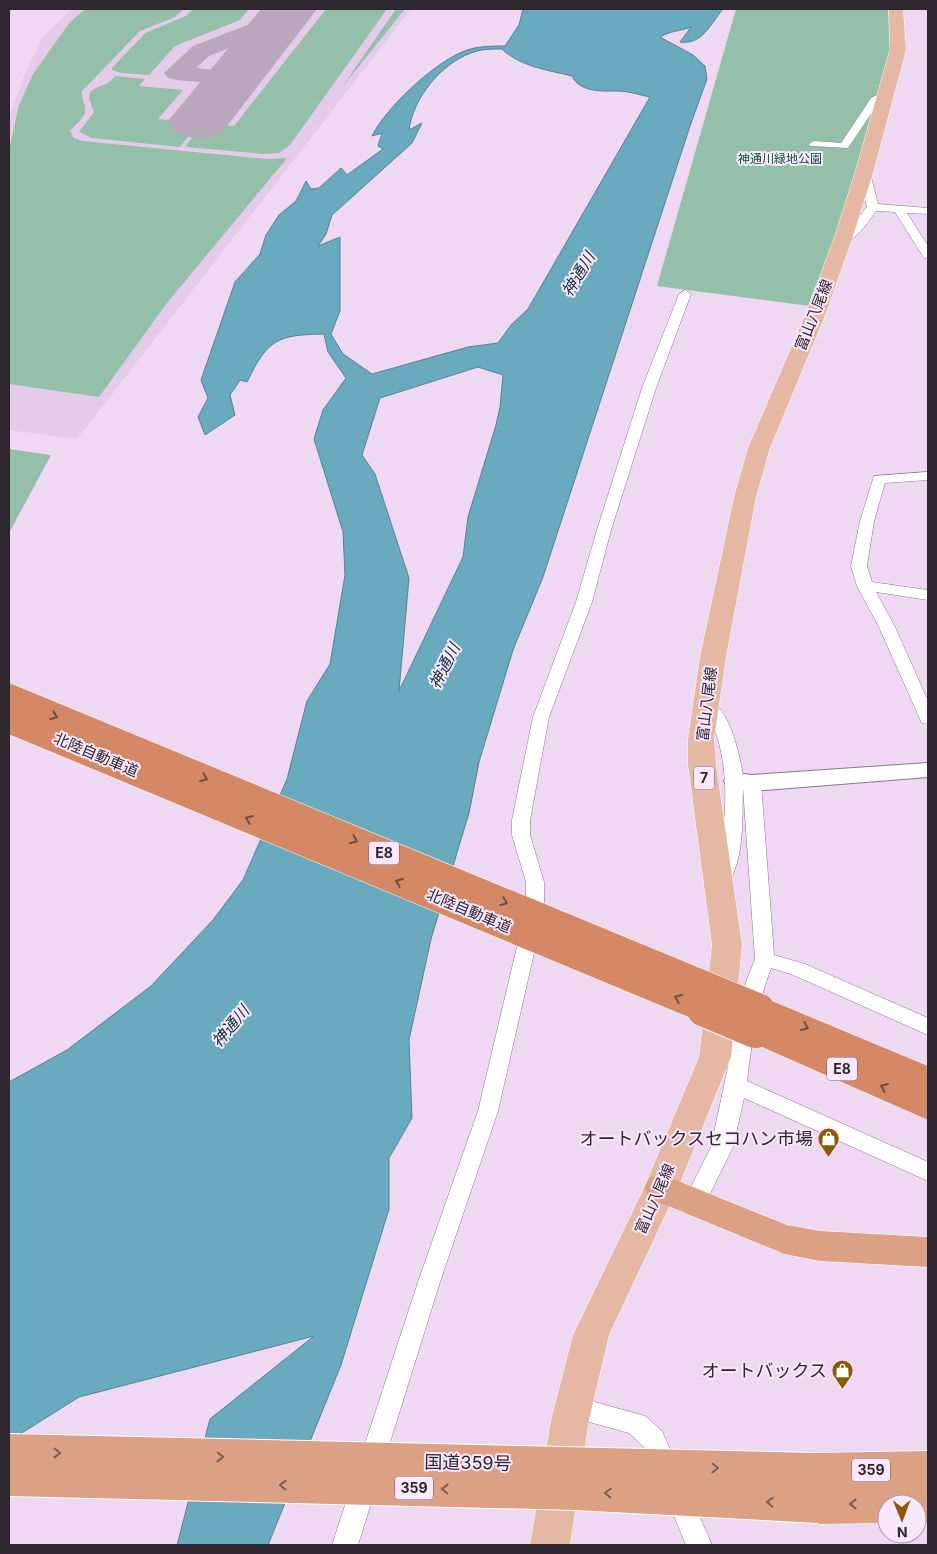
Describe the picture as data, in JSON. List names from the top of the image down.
{
  "streets": {
    "highway": [
      "北陸自動車道",
      "E8",
      "国道359号",
      "359"
    ],
    "main road": ["富山八尾線", "7"]
  },
  "water": ["神通川"],
  "parks": ["神通川緑地公園"],
  "places": {
    "shop": ["オートバックスセコハン市場", "オートバックス"]
  },
  "north": "bottom"
}
